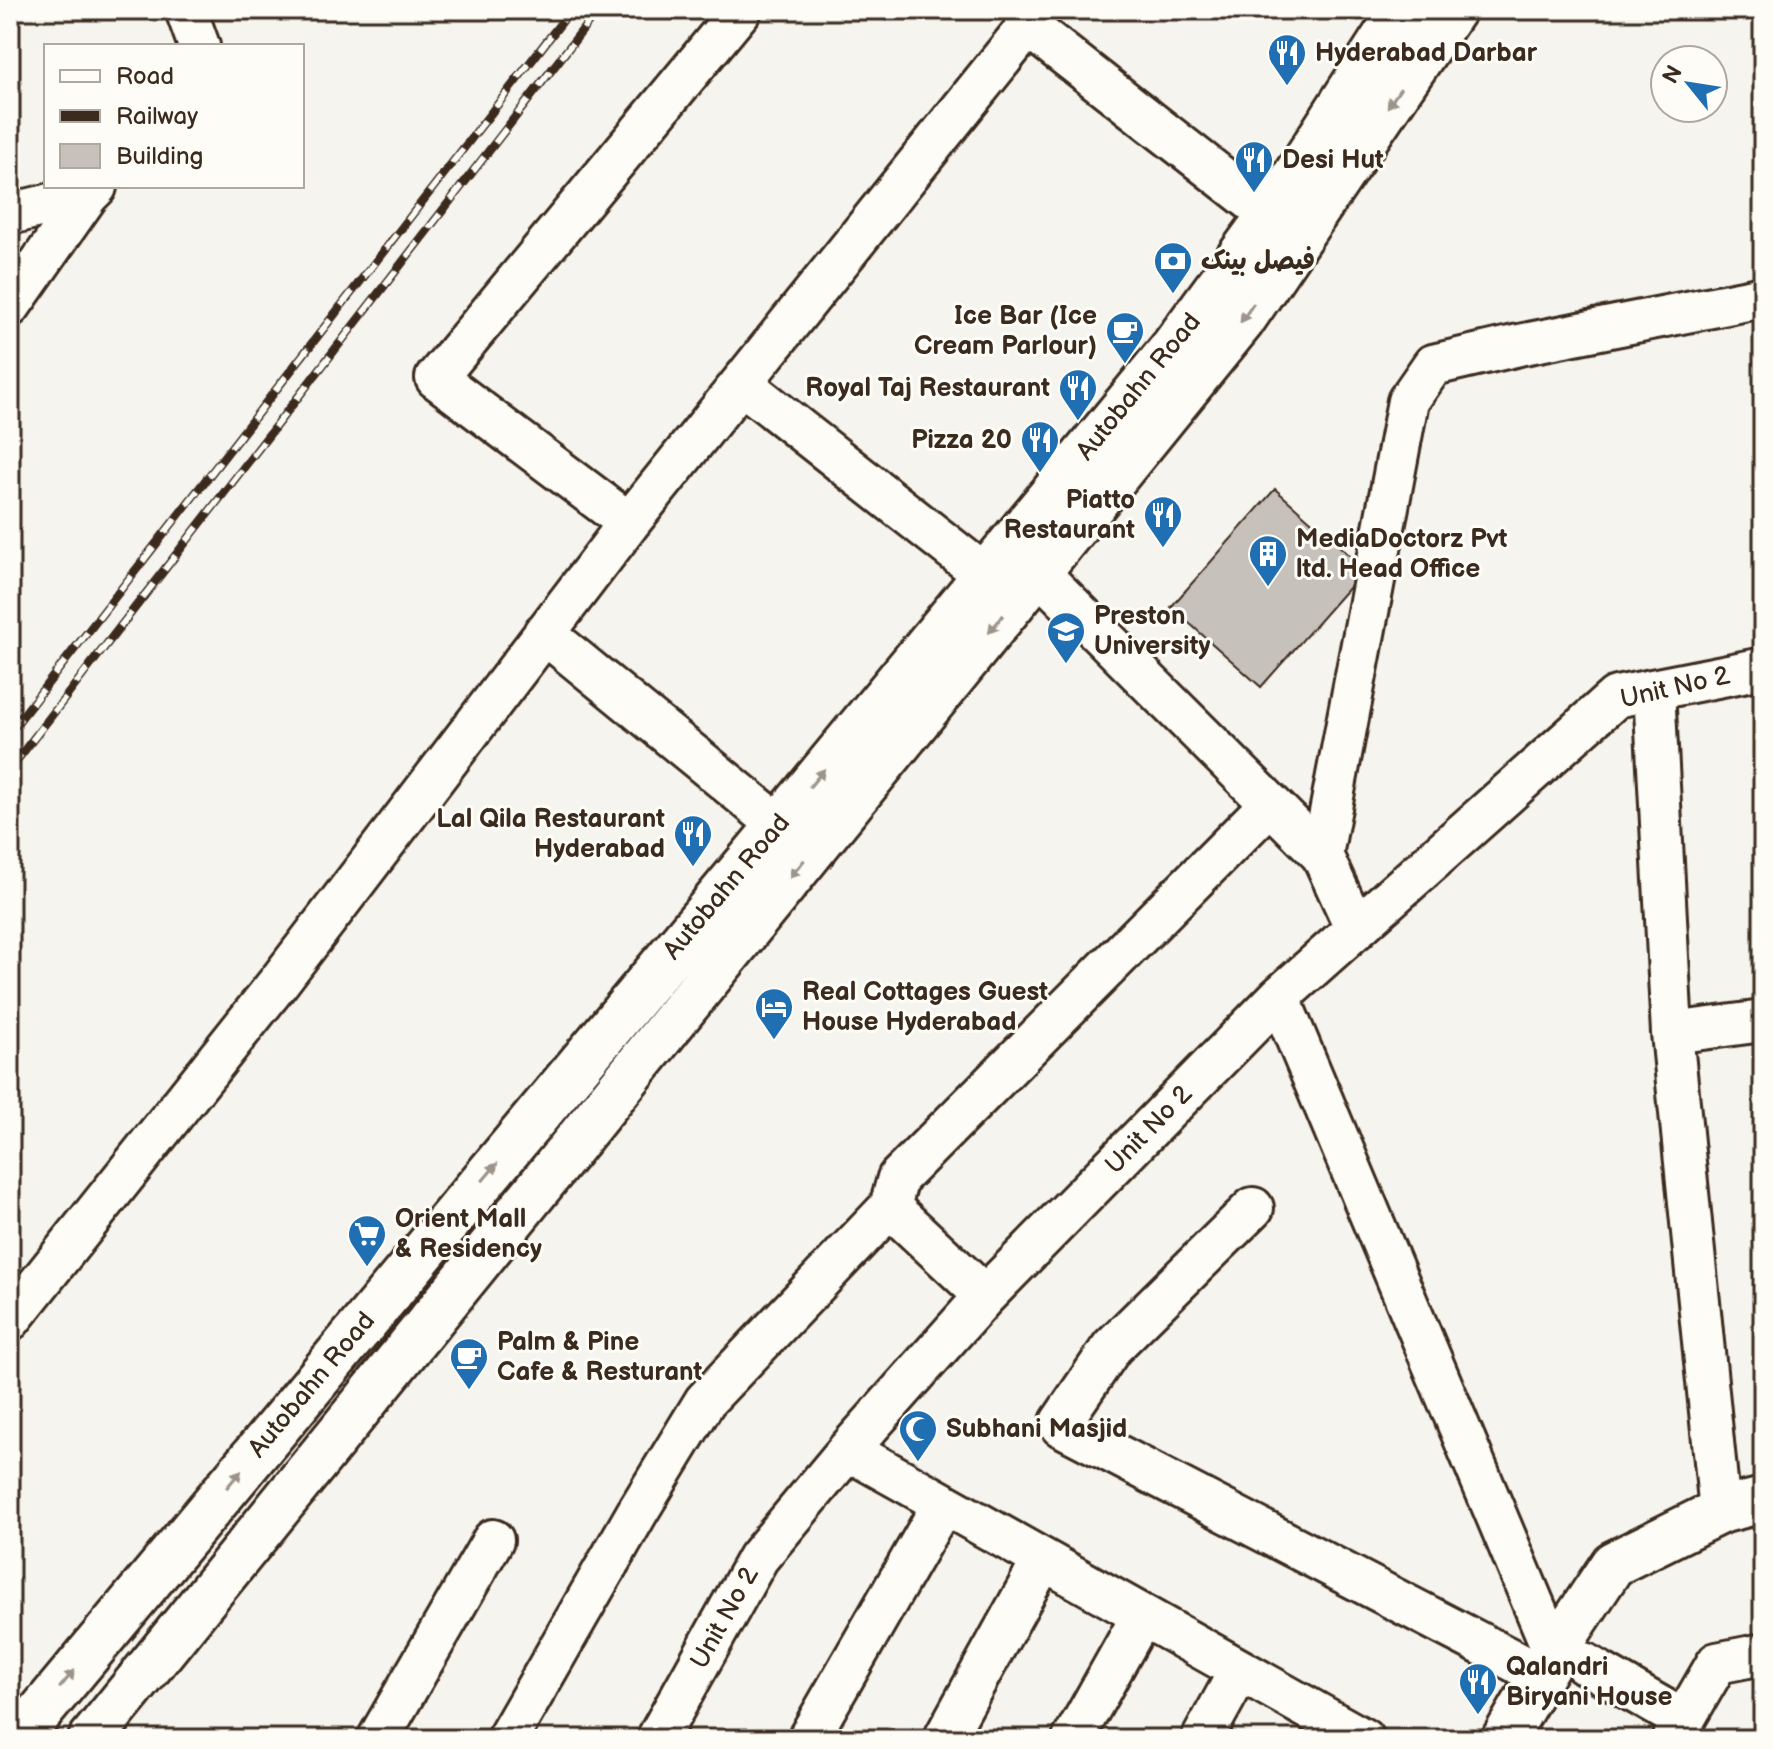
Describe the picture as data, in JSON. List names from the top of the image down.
{
  "streets": {
    "main road": ["Autobahn Road"],
    "street": ["Unit No 2"]
  },
  "places": {
    "restaurant": [
      "Hyderabad Darbar",
      "Desi Hut",
      "Royal Taj Restaurant",
      "Pizza 20",
      "Piatto Restaurant",
      "Lal Qila Restaurant Hyderabad",
      "Qalandri Biryani House"
    ],
    "bank": ["فیصل بینک"],
    "cafe": ["Ice Bar (Ice Cream Parlour)", "Palm & Pine Cafe & Resturant"],
    "building": ["MediaDoctorz Pvt ltd. Head Office"],
    "school or university": ["Preston University"],
    "hotel": ["Real Cottages Guest House Hyderabad"],
    "supermarket": ["Orient Mall & Residency"],
    "mosque": ["Subhani Masjid"]
  },
  "legend": ["Road", "Railway", "Building"],
  "north": "top left"
}
